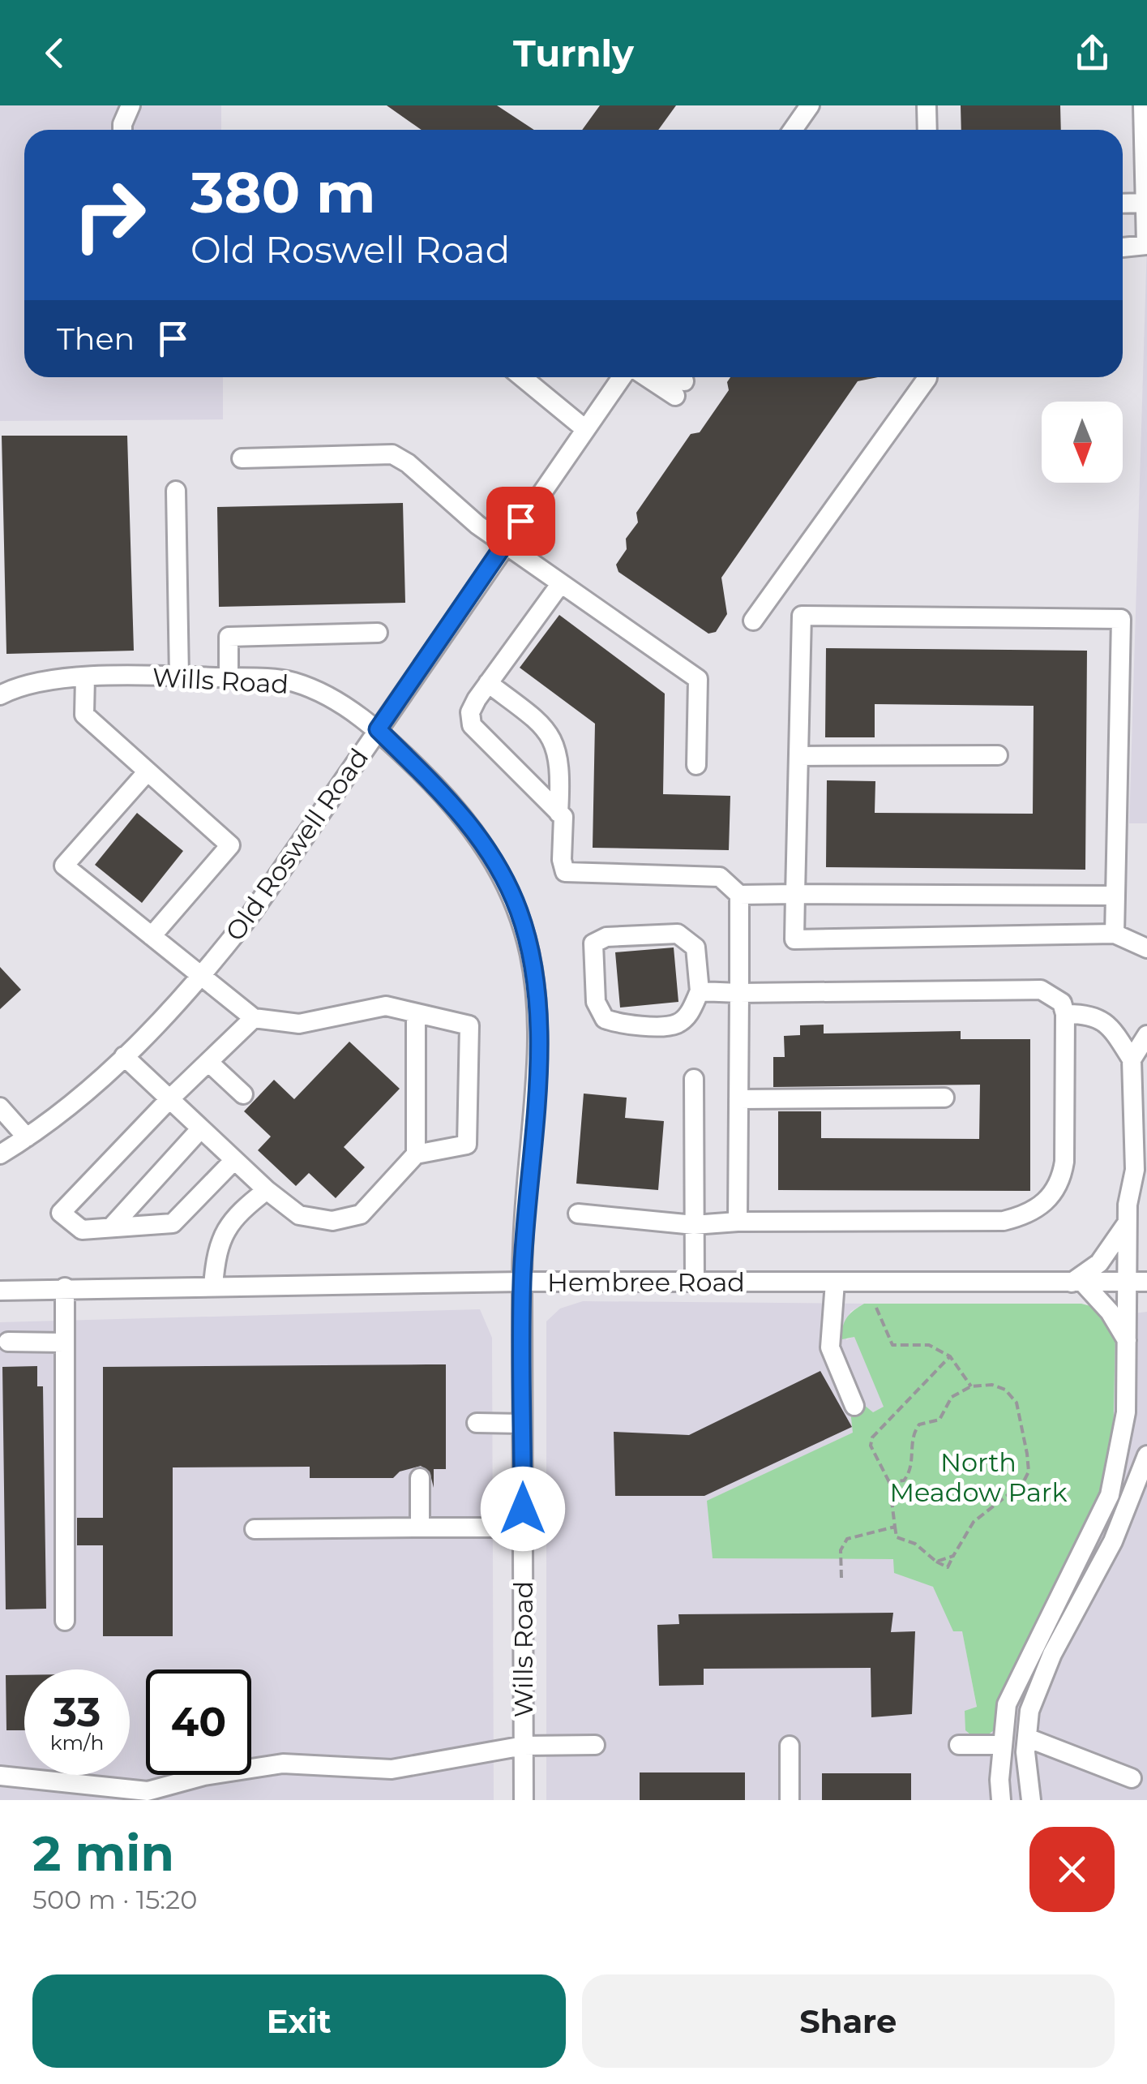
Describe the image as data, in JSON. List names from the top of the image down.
{
  "streets": {
    "street": ["Wills Road", "Old Roswell Road", "Hembree Road"]
  },
  "crossings": [
    ["Wills Road", "Old Roswell Road"],
    ["Wills Road", "Hembree Road"]
  ],
  "parks": ["North Meadow Park"],
  "north": "bottom",
  "page": {
    "header": "Turnly",
    "turn": ["380 m", "Old Roswell Road"],
    "then": "Then",
    "speed": "33 km/h",
    "limit": "40",
    "heading": ["2 min", "500 m · 15:20"],
    "buttons": ["Exit", "Share"]
  }
}
